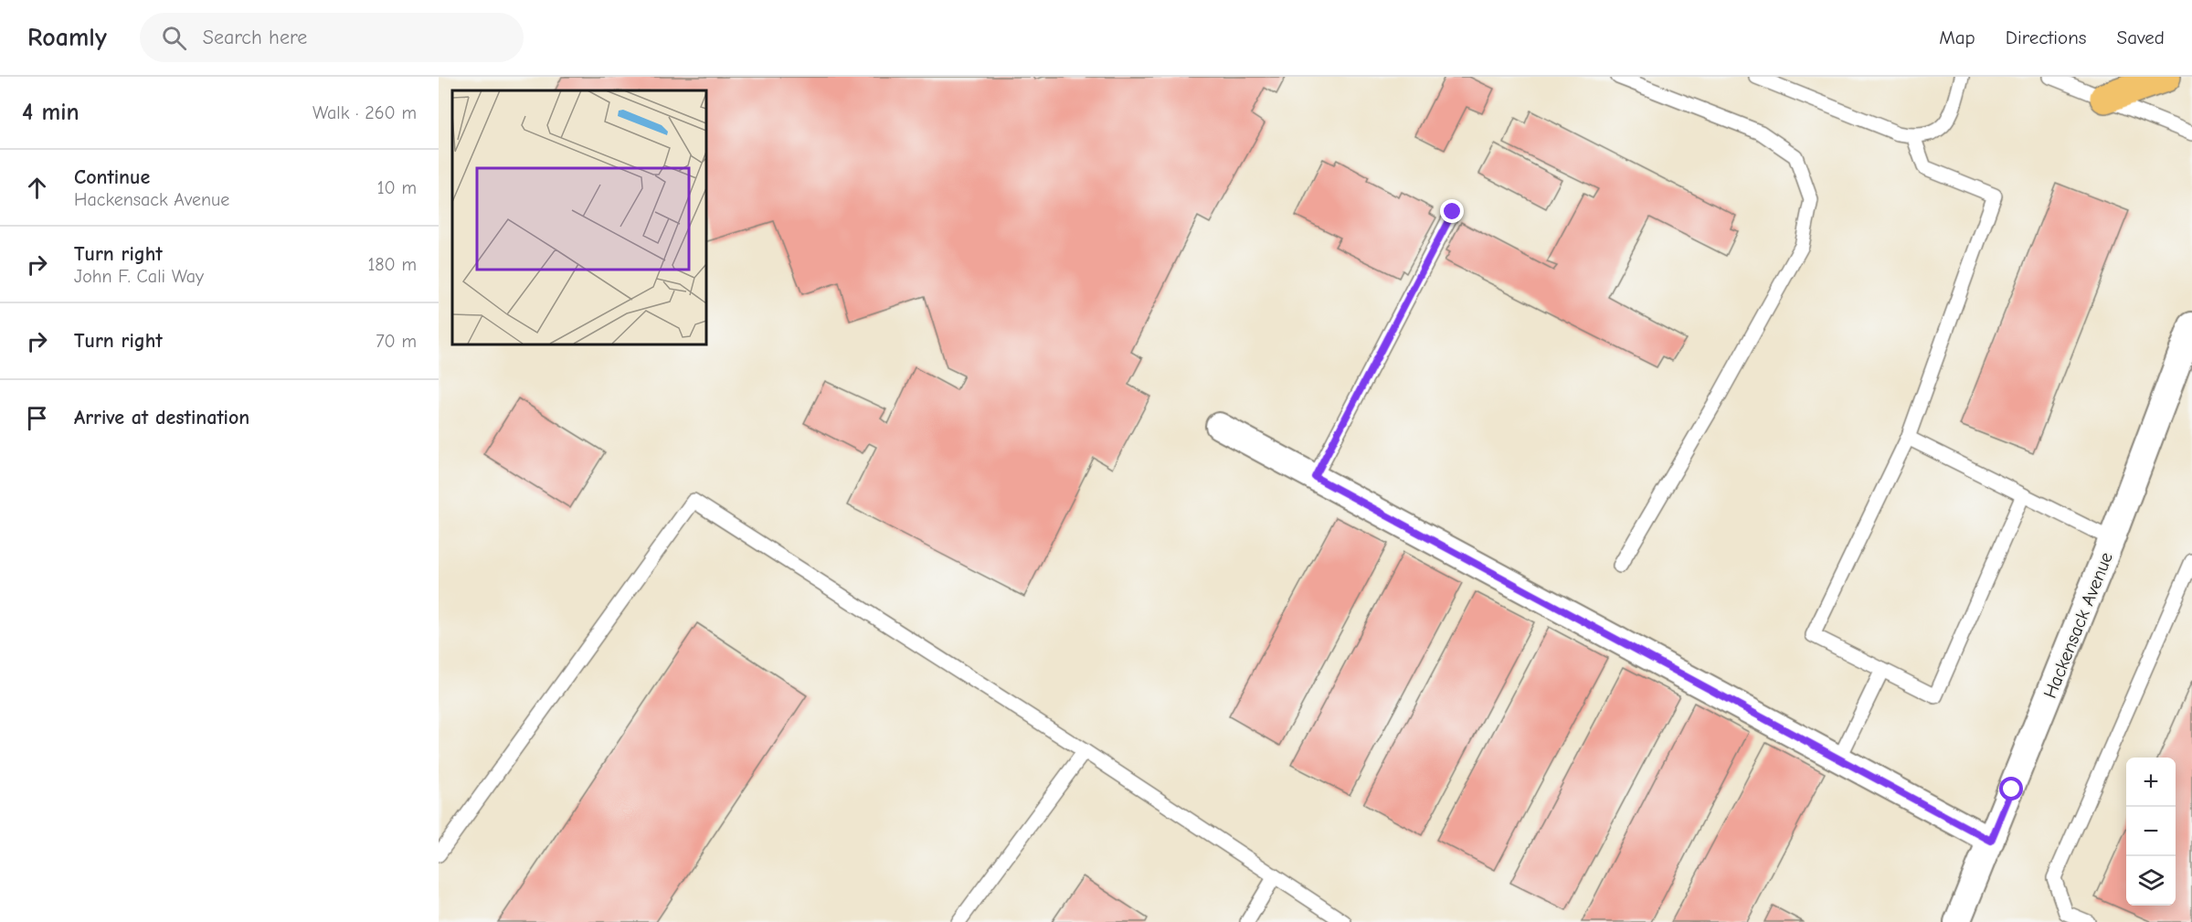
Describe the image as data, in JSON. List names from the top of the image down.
{
  "streets": {
    "street": ["Hackensack Avenue"]
  },
  "page": {
    "header": "Roamly",
    "search": "Search here",
    "nav": ["Map", "Directions", "Saved"],
    "heading": ["4 min", "Walk · 260 m"],
    "list": [
      ["Continue", "Hackensack Avenue", "10 m"],
      ["Turn right", "John F. Cali Way", "180 m"],
      ["Turn right", "70 m"],
      "Arrive at destination"
    ],
    "map_buttons": ["+", "−"]
  }
}
